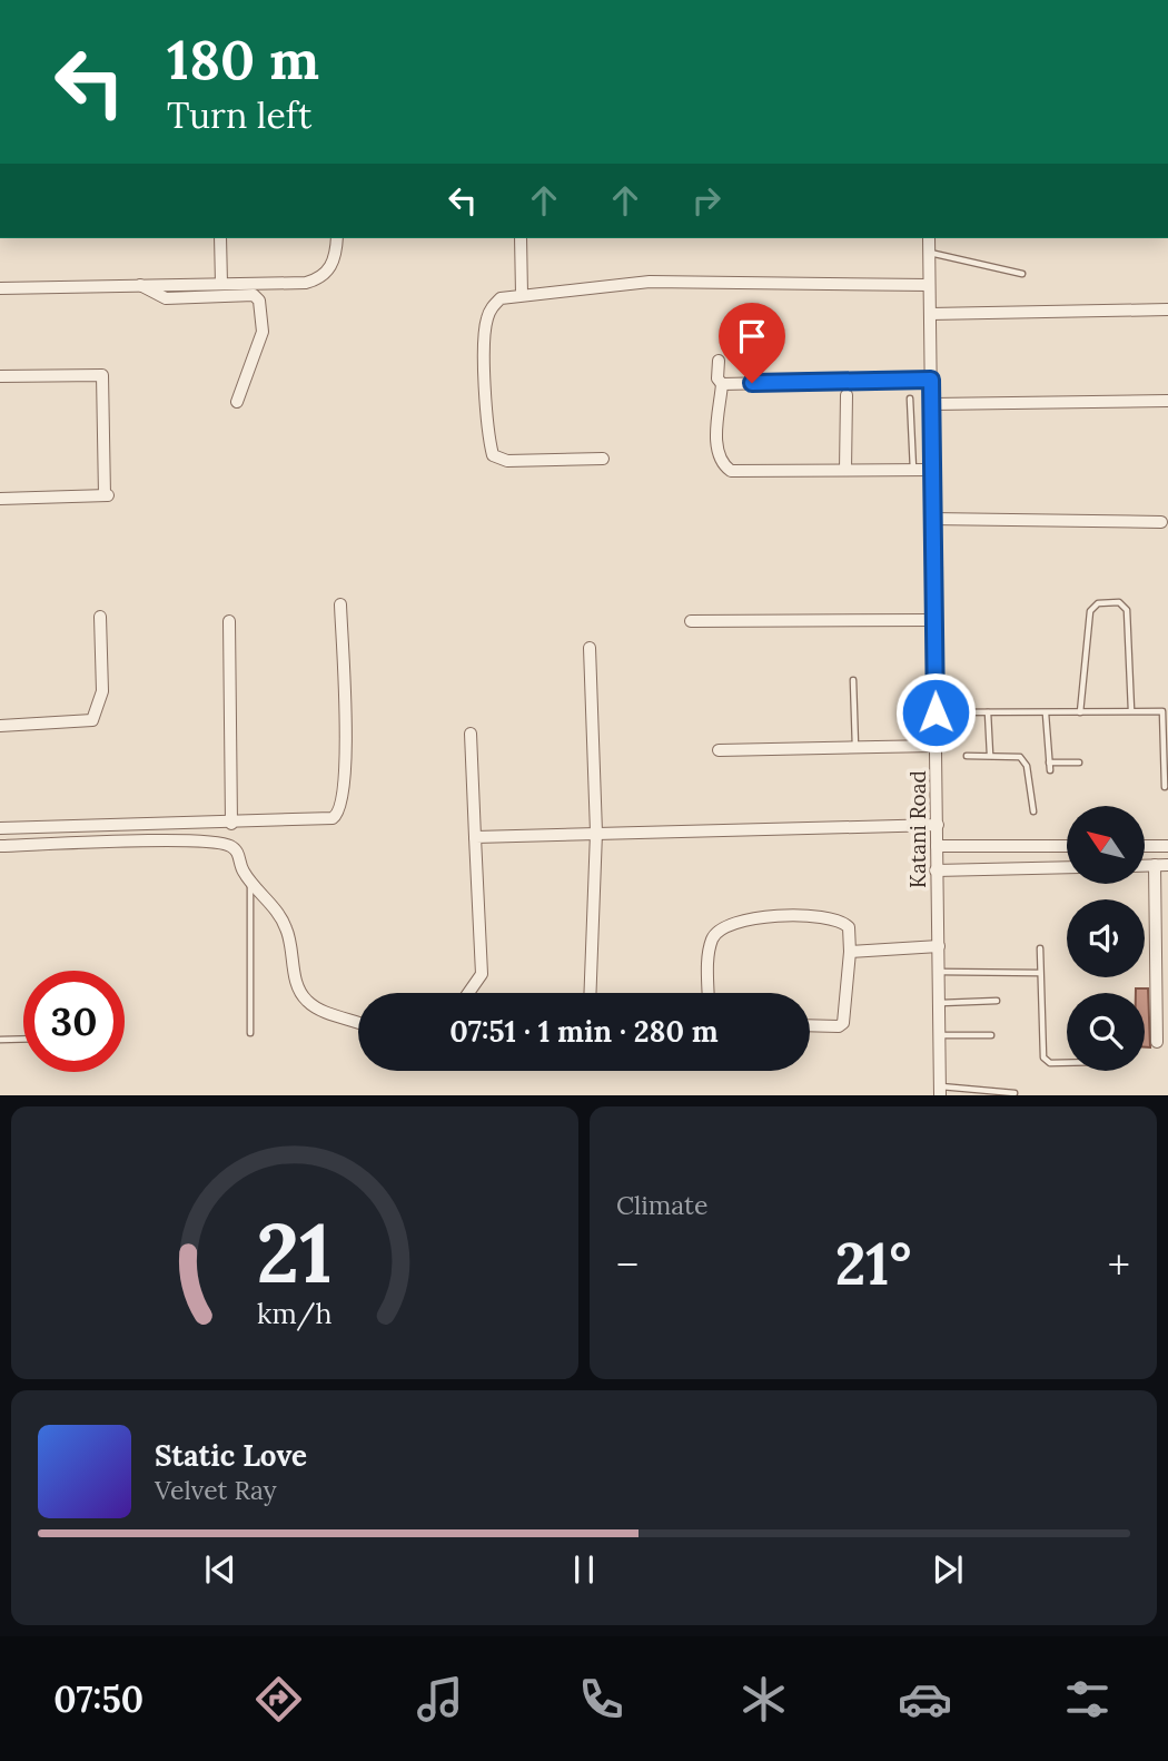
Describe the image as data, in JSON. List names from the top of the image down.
{
  "streets": {
    "street": ["Katani Road"]
  },
  "north": "top left",
  "page": {
    "turn": ["180 m", "Turn left"],
    "limit": "30",
    "trip": "07:51 · 1 min · 280 m",
    "tile": "Climate",
    "heat": ["−", "21°", "+"],
    "song": ["Static Love", "Velvet Ray"],
    "tabs": "07:50",
    "gauge": ["21", "km/h"]
  }
}
